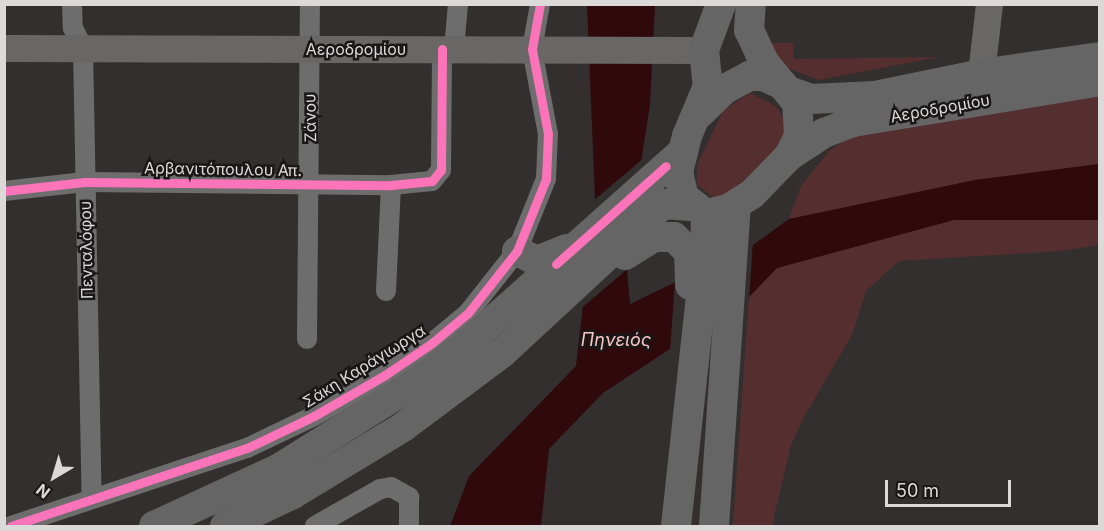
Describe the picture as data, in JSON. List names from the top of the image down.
{
  "streets": {
    "main road": ["Αεροδρομίου"],
    "street": [
      "Ζάνου",
      "Αρβανιτόπουλου Απ.",
      "Πενταλόφου",
      "Σάκη Καράγιωργα"
    ]
  },
  "crossings": [
    ["Αεροδρομίου", "Ζάνου"],
    ["Αεροδρομίου", "Αρβανιτόπουλου Απ."],
    ["Αεροδρομίου", "Πενταλόφου"],
    ["Αεροδρομίου", "Σάκη Καράγιωργα"],
    ["Ζάνου", "Αρβανιτόπουλου Απ."],
    ["Αρβανιτόπουλου Απ.", "Πενταλόφου"],
    ["Πενταλόφου", "Σάκη Καράγιωργα"]
  ],
  "water": ["Πηνειός"],
  "scale_bar": "50 m",
  "north": "bottom left"
}
